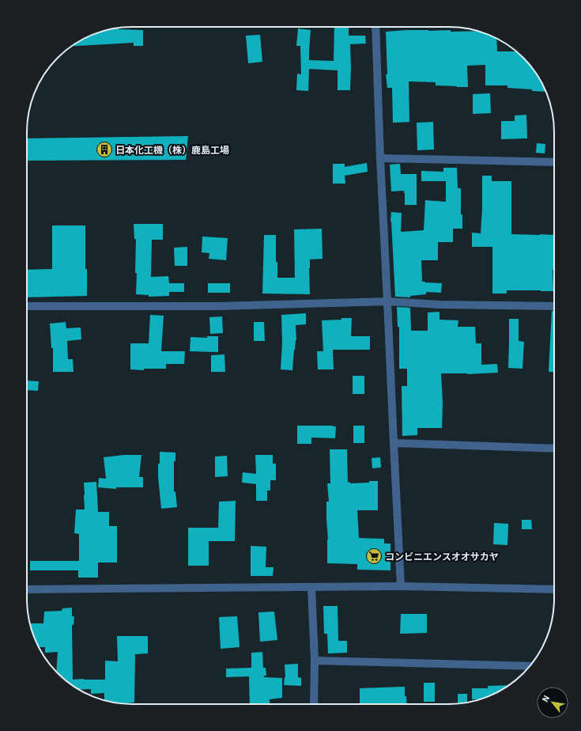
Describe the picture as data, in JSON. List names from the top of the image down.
{
  "places": {
    "building": ["日本化工機（株）鹿島工場"],
    "supermarket": ["コンビニエンスオオサカヤ"]
  },
  "north": "top left"
}
